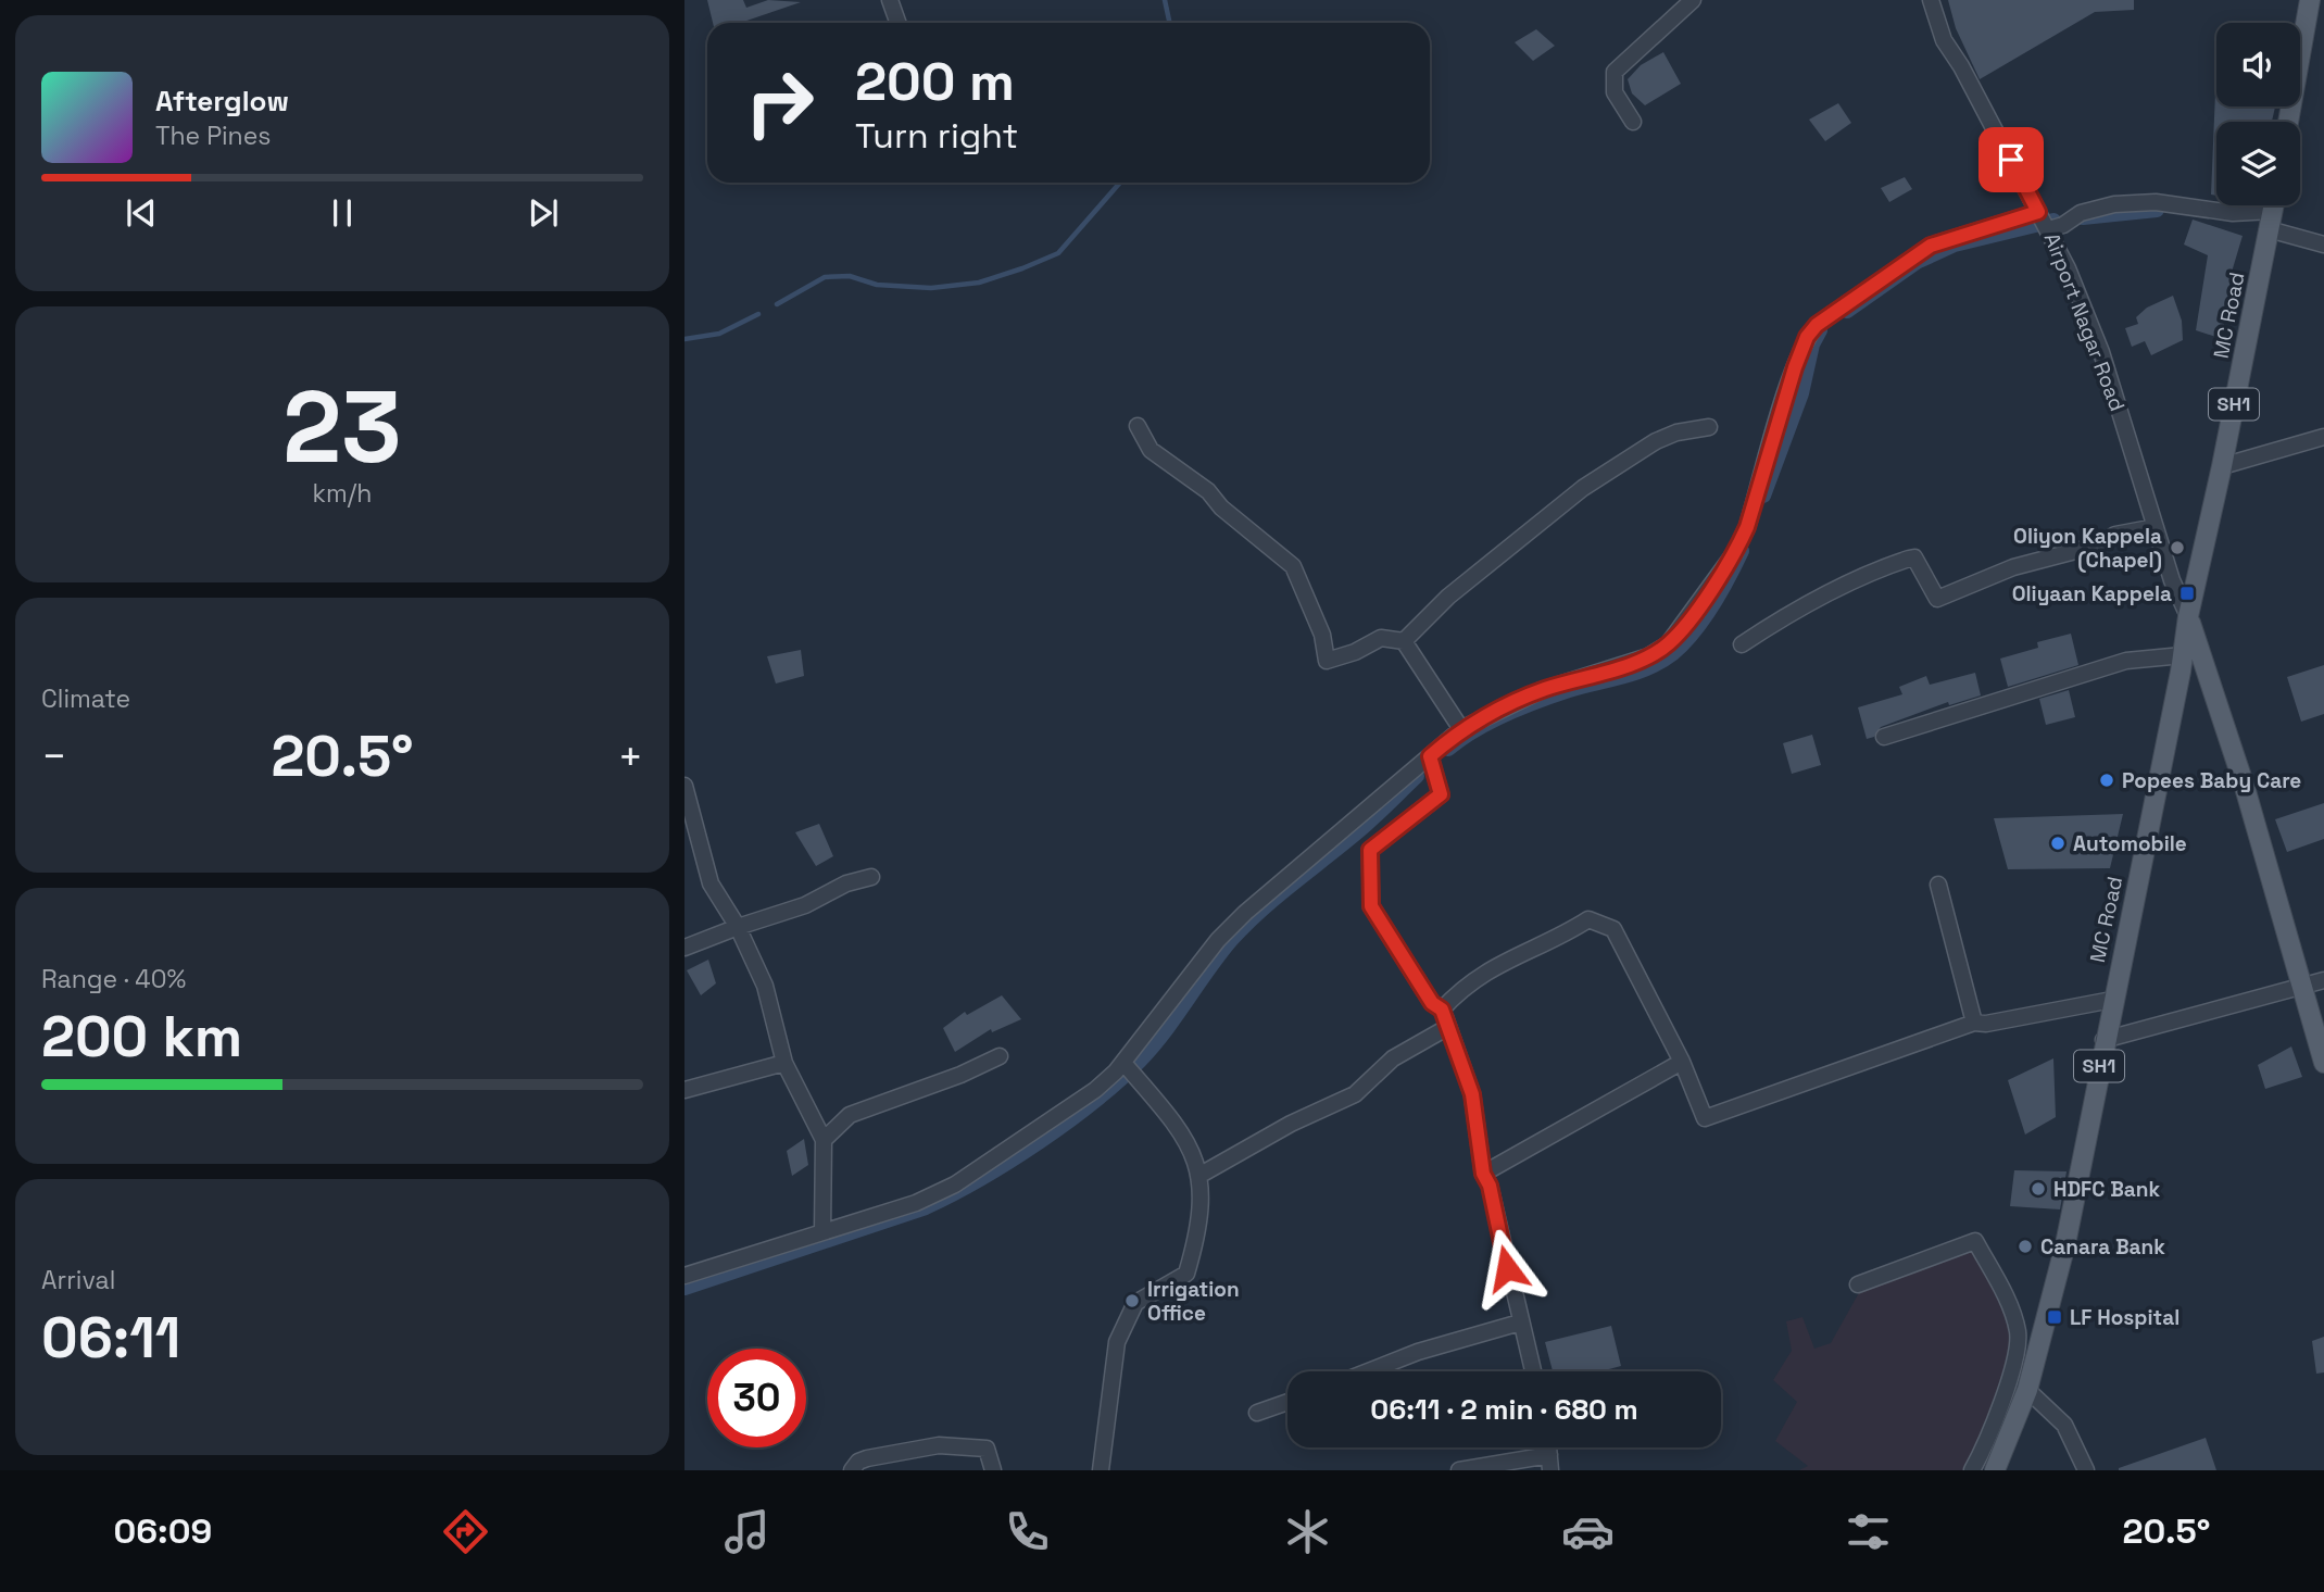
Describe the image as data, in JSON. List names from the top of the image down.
{
  "streets": {
    "main road": ["MC Road", "SH1"],
    "street": ["Airport Nagar Road"]
  },
  "crossings": [
    ["MC Road", "Airport Nagar Road"]
  ],
  "places": {
    "other": [
      "Oliyon Kappela (Chapel)",
      "Popees Baby Care",
      "Automobile",
      "HDFC Bank",
      "Canara Bank",
      "Irrigation Office"
    ],
    "transit": ["Oliyaan Kappela", "LF Hospital"]
  },
  "page": {
    "turn": ["200 m", "Turn right"],
    "song": ["Afterglow", "The Pines"],
    "tile": [
      ["23", "km/h"],
      "Climate",
      ["Range · 40%", "200 km"],
      ["Arrival", "06:11"]
    ],
    "heat": ["−", "20.5°", "+"],
    "limit": "30",
    "trip": "06:11 · 2 min · 680 m",
    "tabs": ["06:09", "20.5°"]
  }
}
